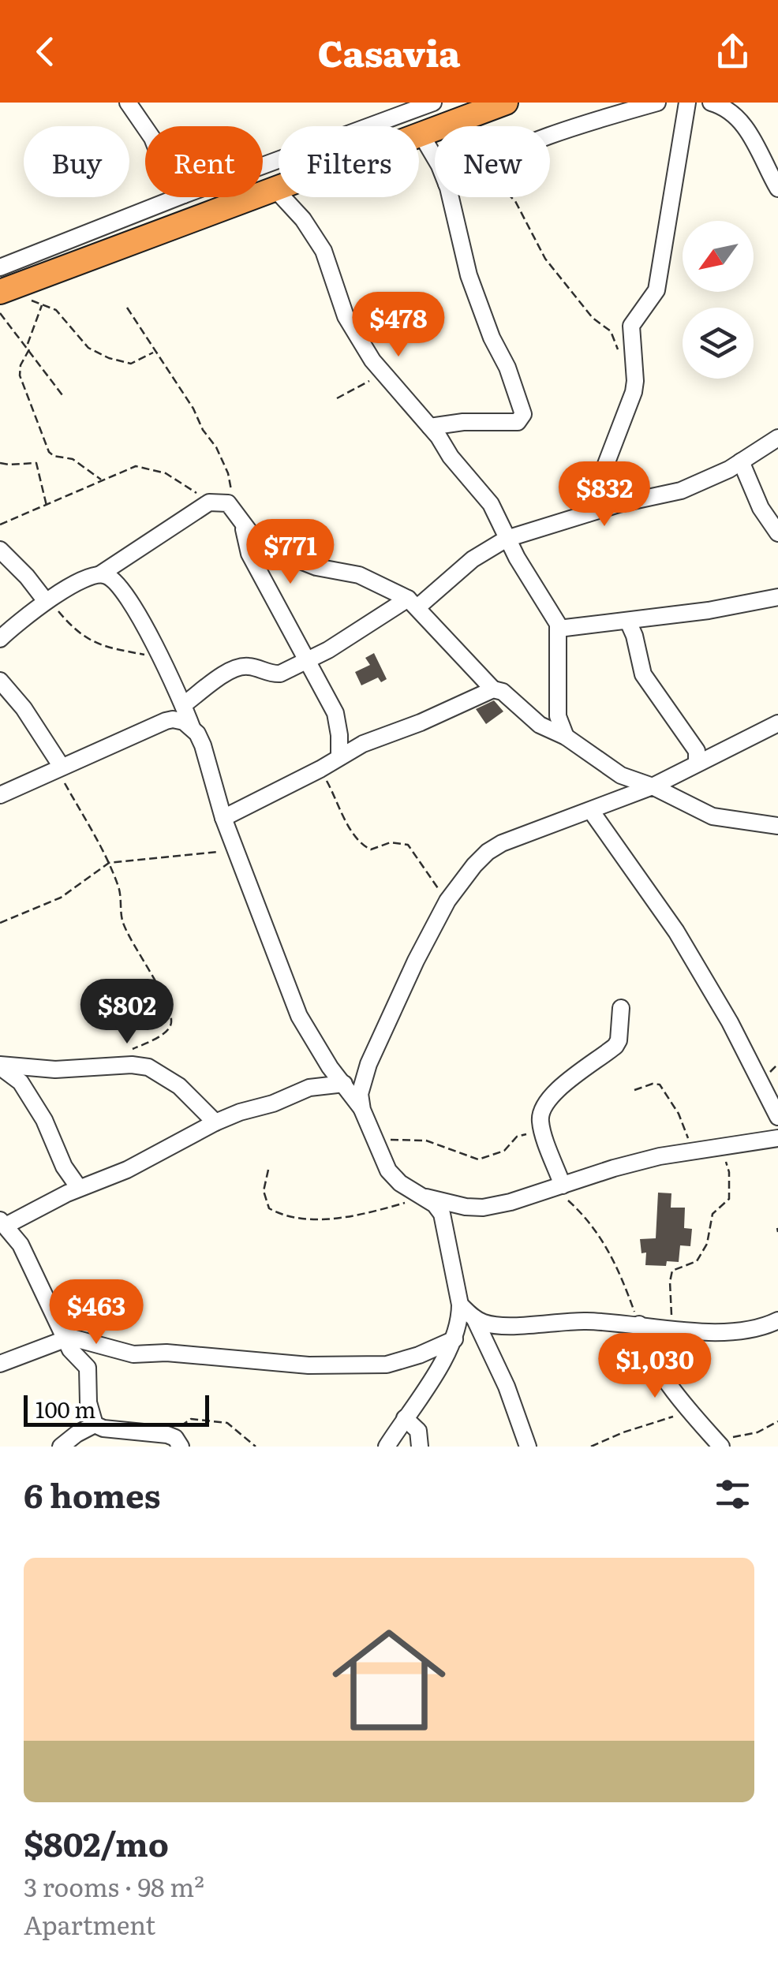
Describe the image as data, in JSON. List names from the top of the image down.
{
  "scale_bar": "100 m",
  "north": "bottom left",
  "page": {
    "header": "Casavia",
    "chip": [
      "Buy",
      "Rent",
      "Filters",
      "New"
    ],
    "price": [
      "$478",
      "$832",
      "$771",
      "$802",
      "$463",
      "$1,030"
    ],
    "scale": "100 m",
    "heading": "6 homes",
    "list": [
      {
        "name": "$802/mo",
        "note": "3 rooms · 98 m² · Apartment"
      }
    ]
  }
}
